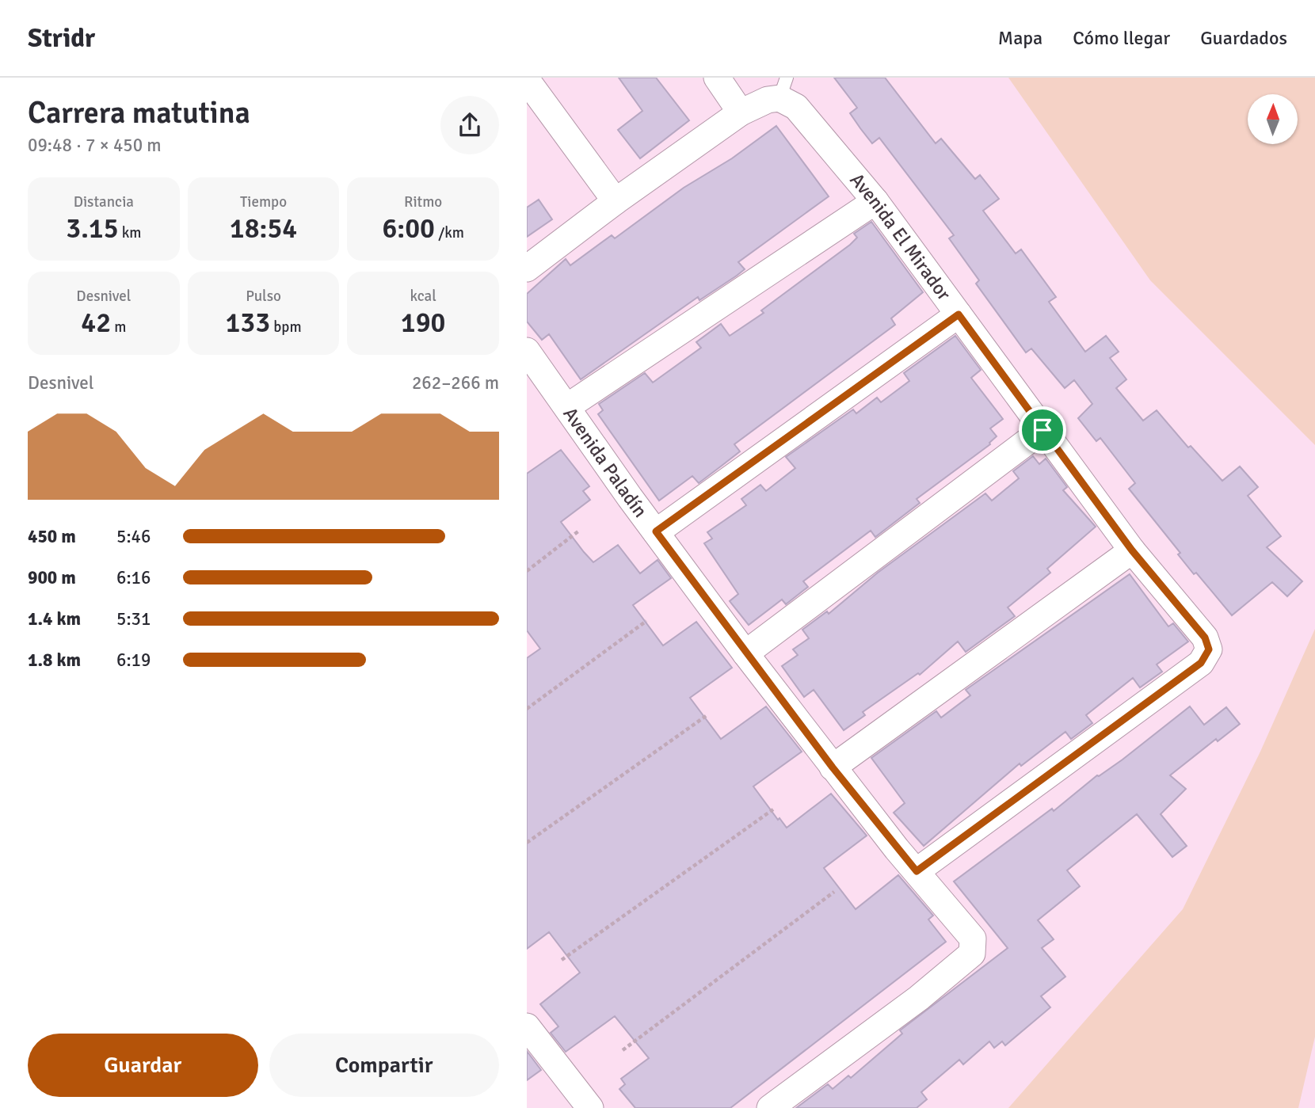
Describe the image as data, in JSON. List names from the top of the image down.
{
  "streets": {
    "street": ["Avenida El Mirador", "Avenida Paladín"]
  },
  "crossings": [
    ["Avenida El Mirador", "Avenida Paladín"]
  ],
  "north": "top",
  "page": {
    "header": "Stridr",
    "nav": ["Mapa", "Cómo llegar", "Guardados"],
    "heading": ["Carrera matutina", "09:48 · 7 × 450 m"],
    "stats": [
      ["Distancia", "3.15 km"],
      ["Tiempo", "18:54"],
      ["Ritmo", "6:00 /km"],
      ["Desnivel", "42 m"],
      ["Pulso", "133 bpm"],
      ["kcal", "190"]
    ],
    "chart": ["Desnivel", "262–266 m"],
    "list": [
      {
        "name": "450 m",
        "note": "5:46"
      },
      {
        "name": "900 m",
        "note": "6:16"
      },
      {
        "name": "1.4 km",
        "note": "5:31"
      },
      {
        "name": "1.8 km",
        "note": "6:19"
      }
    ],
    "buttons": ["Guardar", "Compartir"]
  }
}
